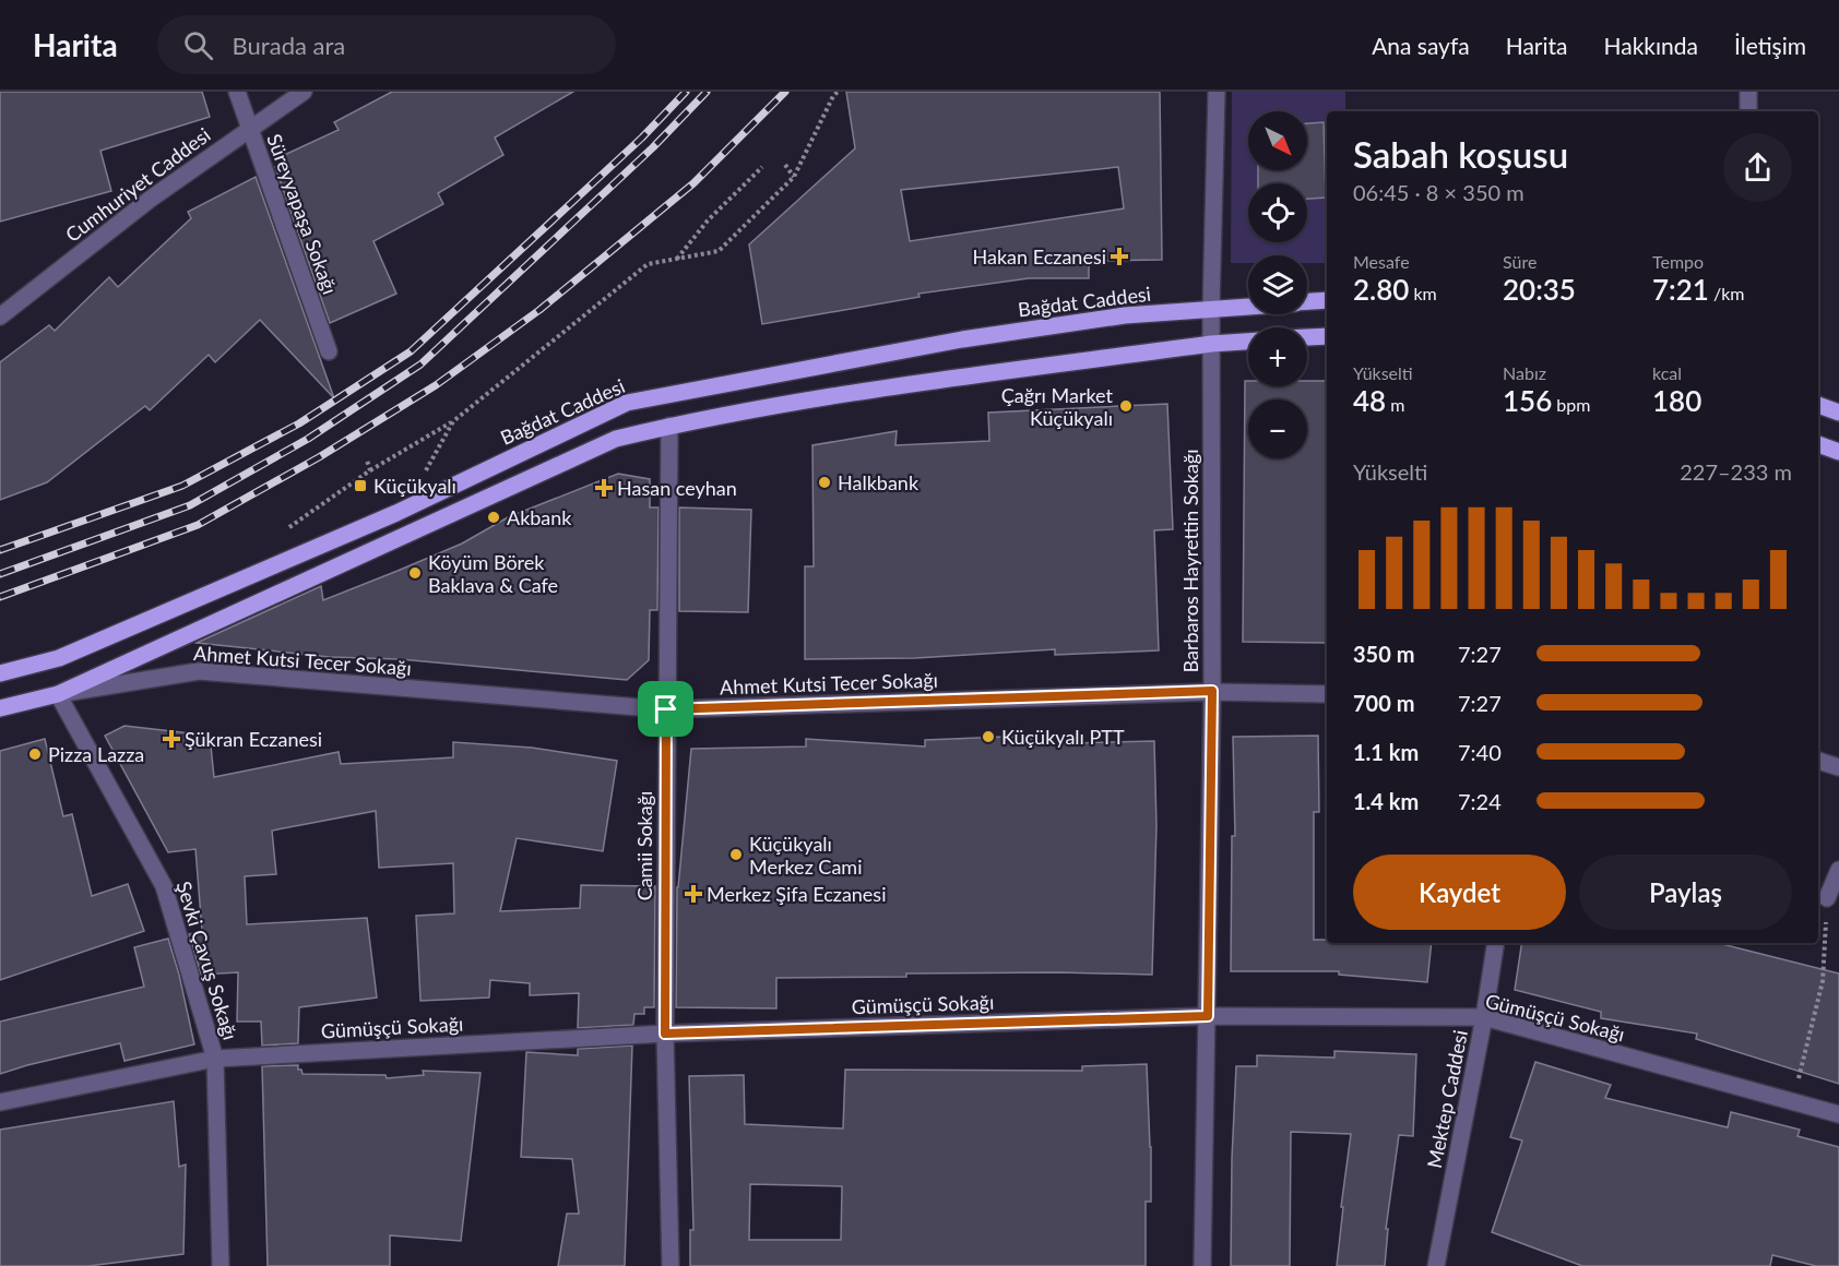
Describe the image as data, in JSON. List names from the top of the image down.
{
  "streets": {
    "main road": ["Bağdat Caddesi"],
    "street": [
      "Cumhuriyet Caddesi",
      "Süreyyapaşa Sokağı",
      "Barbaros Hayrettin Sokağı",
      "Ahmet Kutsi Tecer Sokağı",
      "Camii Sokağı",
      "Şevki Çavuş Sokağı",
      "Gümüşçü Sokağı",
      "Mektep Caddesi"
    ]
  },
  "crossings": [
    ["Cumhuriyet Caddesi", "Süreyyapaşa Sokağı"],
    ["Bağdat Caddesi", "Barbaros Hayrettin Sokağı"],
    ["Barbaros Hayrettin Sokağı", "Ahmet Kutsi Tecer Sokağı"],
    ["Barbaros Hayrettin Sokağı", "Gümüşçü Sokağı"],
    ["Ahmet Kutsi Tecer Sokağı", "Camii Sokağı"],
    ["Ahmet Kutsi Tecer Sokağı", "Şevki Çavuş Sokağı"],
    ["Camii Sokağı", "Gümüşçü Sokağı"],
    ["Şevki Çavuş Sokağı", "Gümüşçü Sokağı"],
    ["Gümüşçü Sokağı", "Mektep Caddesi"]
  ],
  "places": {
    "health": [
      "Hakan Eczanesi",
      "Hasan ceyhan",
      "Şükran Eczanesi",
      "Merkez Şifa Eczanesi"
    ],
    "other": [
      "Çağrı Market Küçükyalı",
      "Halkbank",
      "Akbank",
      "Köyüm Börek Baklava & Cafe",
      "Küçükyalı PTT",
      "Pizza Lazza",
      "Küçükyalı Merkez Cami"
    ],
    "transit": ["Küçükyalı"]
  },
  "north": "bottom right",
  "page": {
    "header": "Harita",
    "search": "Burada ara",
    "nav": [
      "Ana sayfa",
      "Harita",
      "Hakkında",
      "İletişim"
    ],
    "map_buttons": ["+", "−"],
    "heading": ["Sabah koşusu", "06:45 · 8 × 350 m"],
    "stats": [
      ["Mesafe", "2.80 km"],
      ["Süre", "20:35"],
      ["Tempo", "7:21 /km"],
      ["Yükselti", "48 m"],
      ["Nabız", "156 bpm"],
      ["kcal", "180"]
    ],
    "chart": ["Yükselti", "227–233 m"],
    "list": [
      {
        "name": "350 m",
        "note": "7:27"
      },
      {
        "name": "700 m",
        "note": "7:27"
      },
      {
        "name": "1.1 km",
        "note": "7:40"
      },
      {
        "name": "1.4 km",
        "note": "7:24"
      }
    ],
    "buttons": ["Kaydet", "Paylaş"]
  }
}
